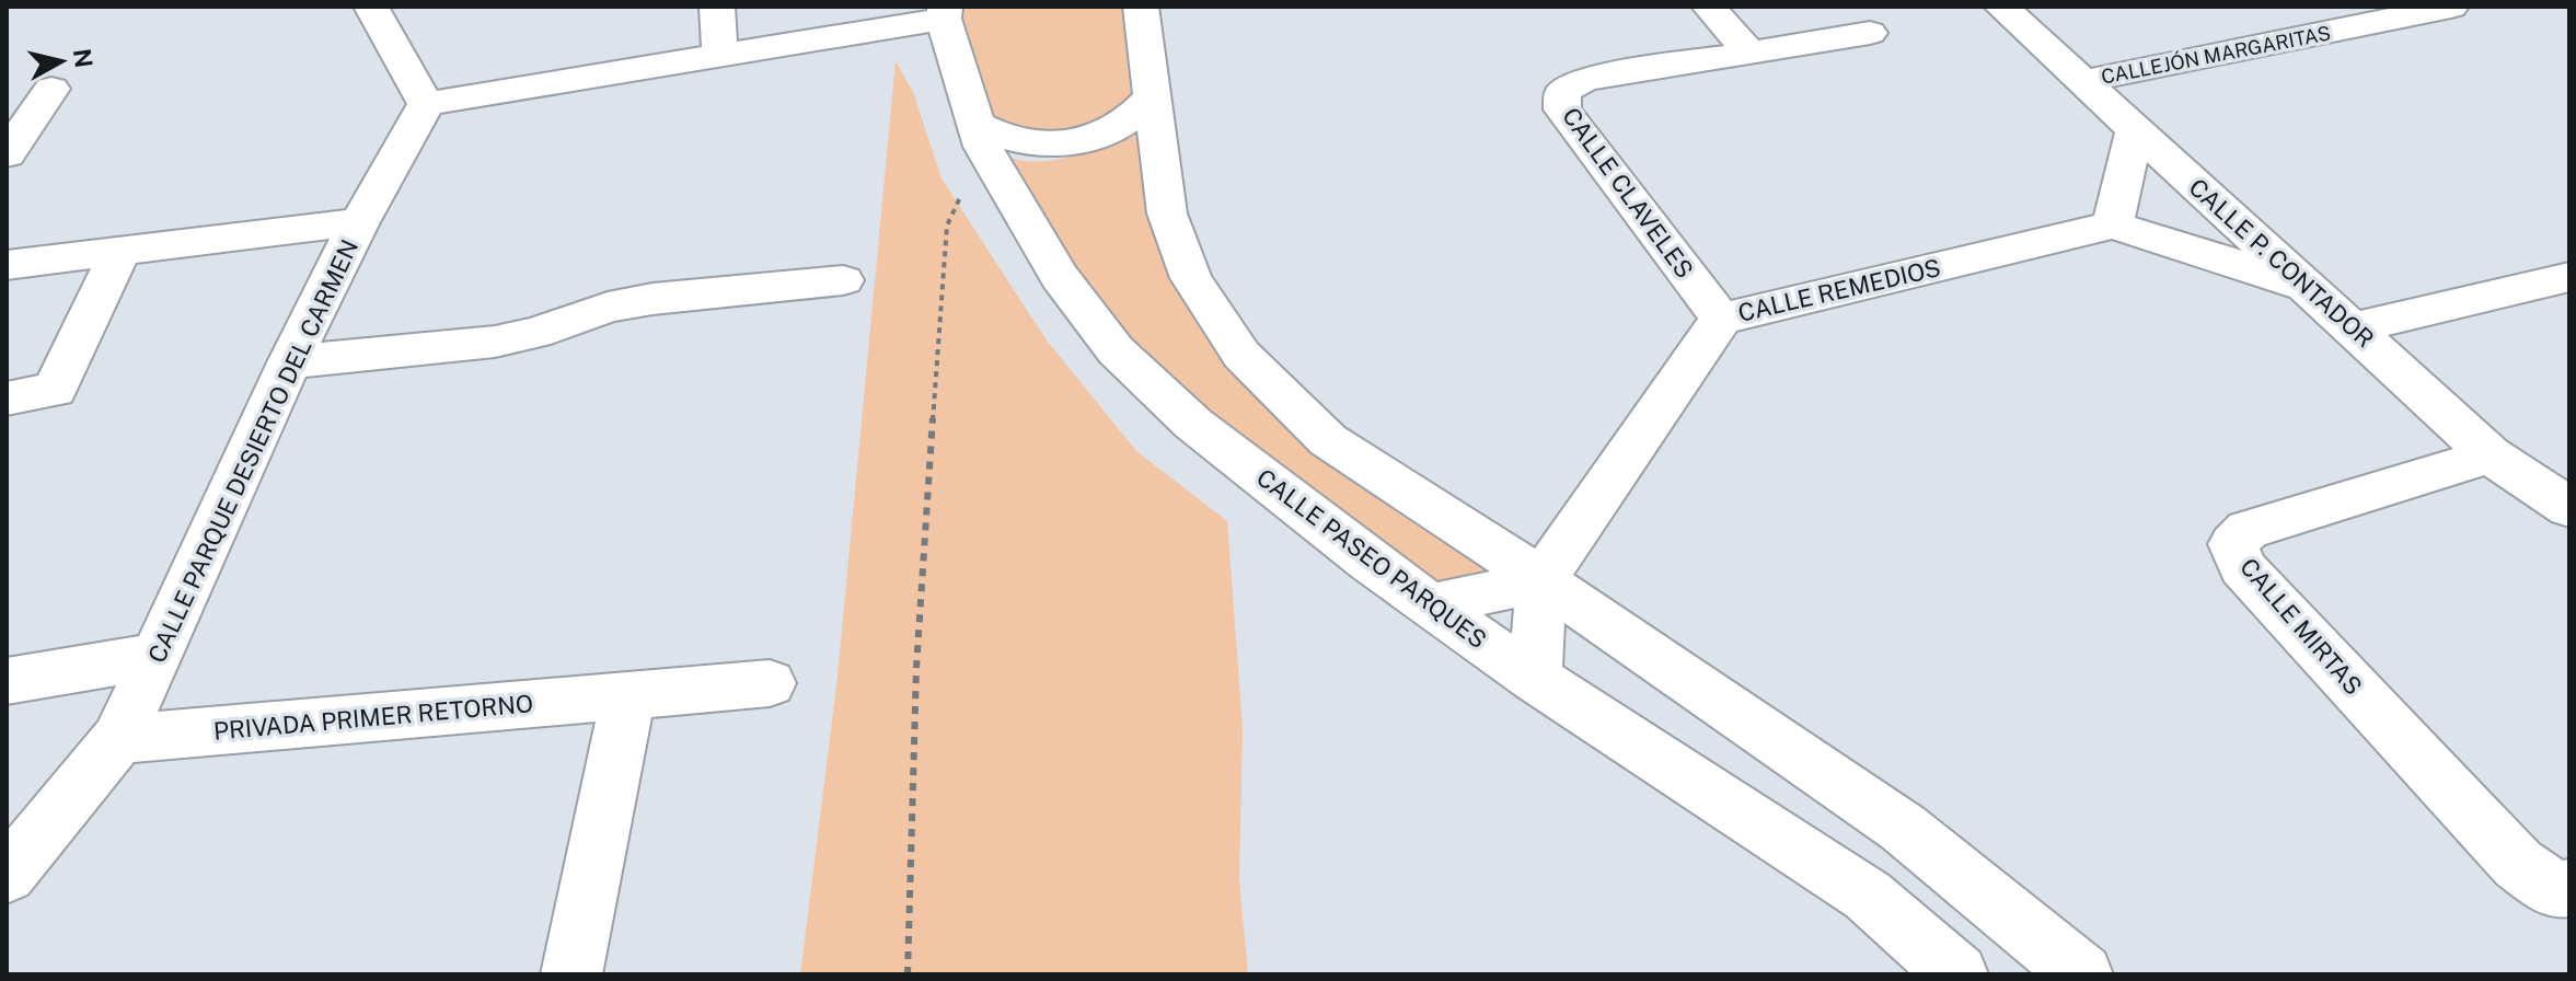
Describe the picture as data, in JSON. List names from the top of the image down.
{
  "streets": {
    "street": [
      "CALLEJÓN MARGARITAS",
      "CALLE CLAVELES",
      "CALLE P. CONTADOR",
      "CALLE REMEDIOS",
      "CALLE PARQUE DESIERTO DEL CARMEN",
      "CALLE PASEO PARQUES",
      "CALLE MIRTAS",
      "PRIVADA PRIMER RETORNO"
    ]
  },
  "crossings": [
    ["CALLEJÓN MARGARITAS", "CALLE P. CONTADOR"],
    ["CALLE CLAVELES", "CALLE REMEDIOS"],
    ["CALLE P. CONTADOR", "CALLE MIRTAS"],
    ["CALLE PARQUE DESIERTO DEL CARMEN", "PRIVADA PRIMER RETORNO"]
  ],
  "north": "right"
}
